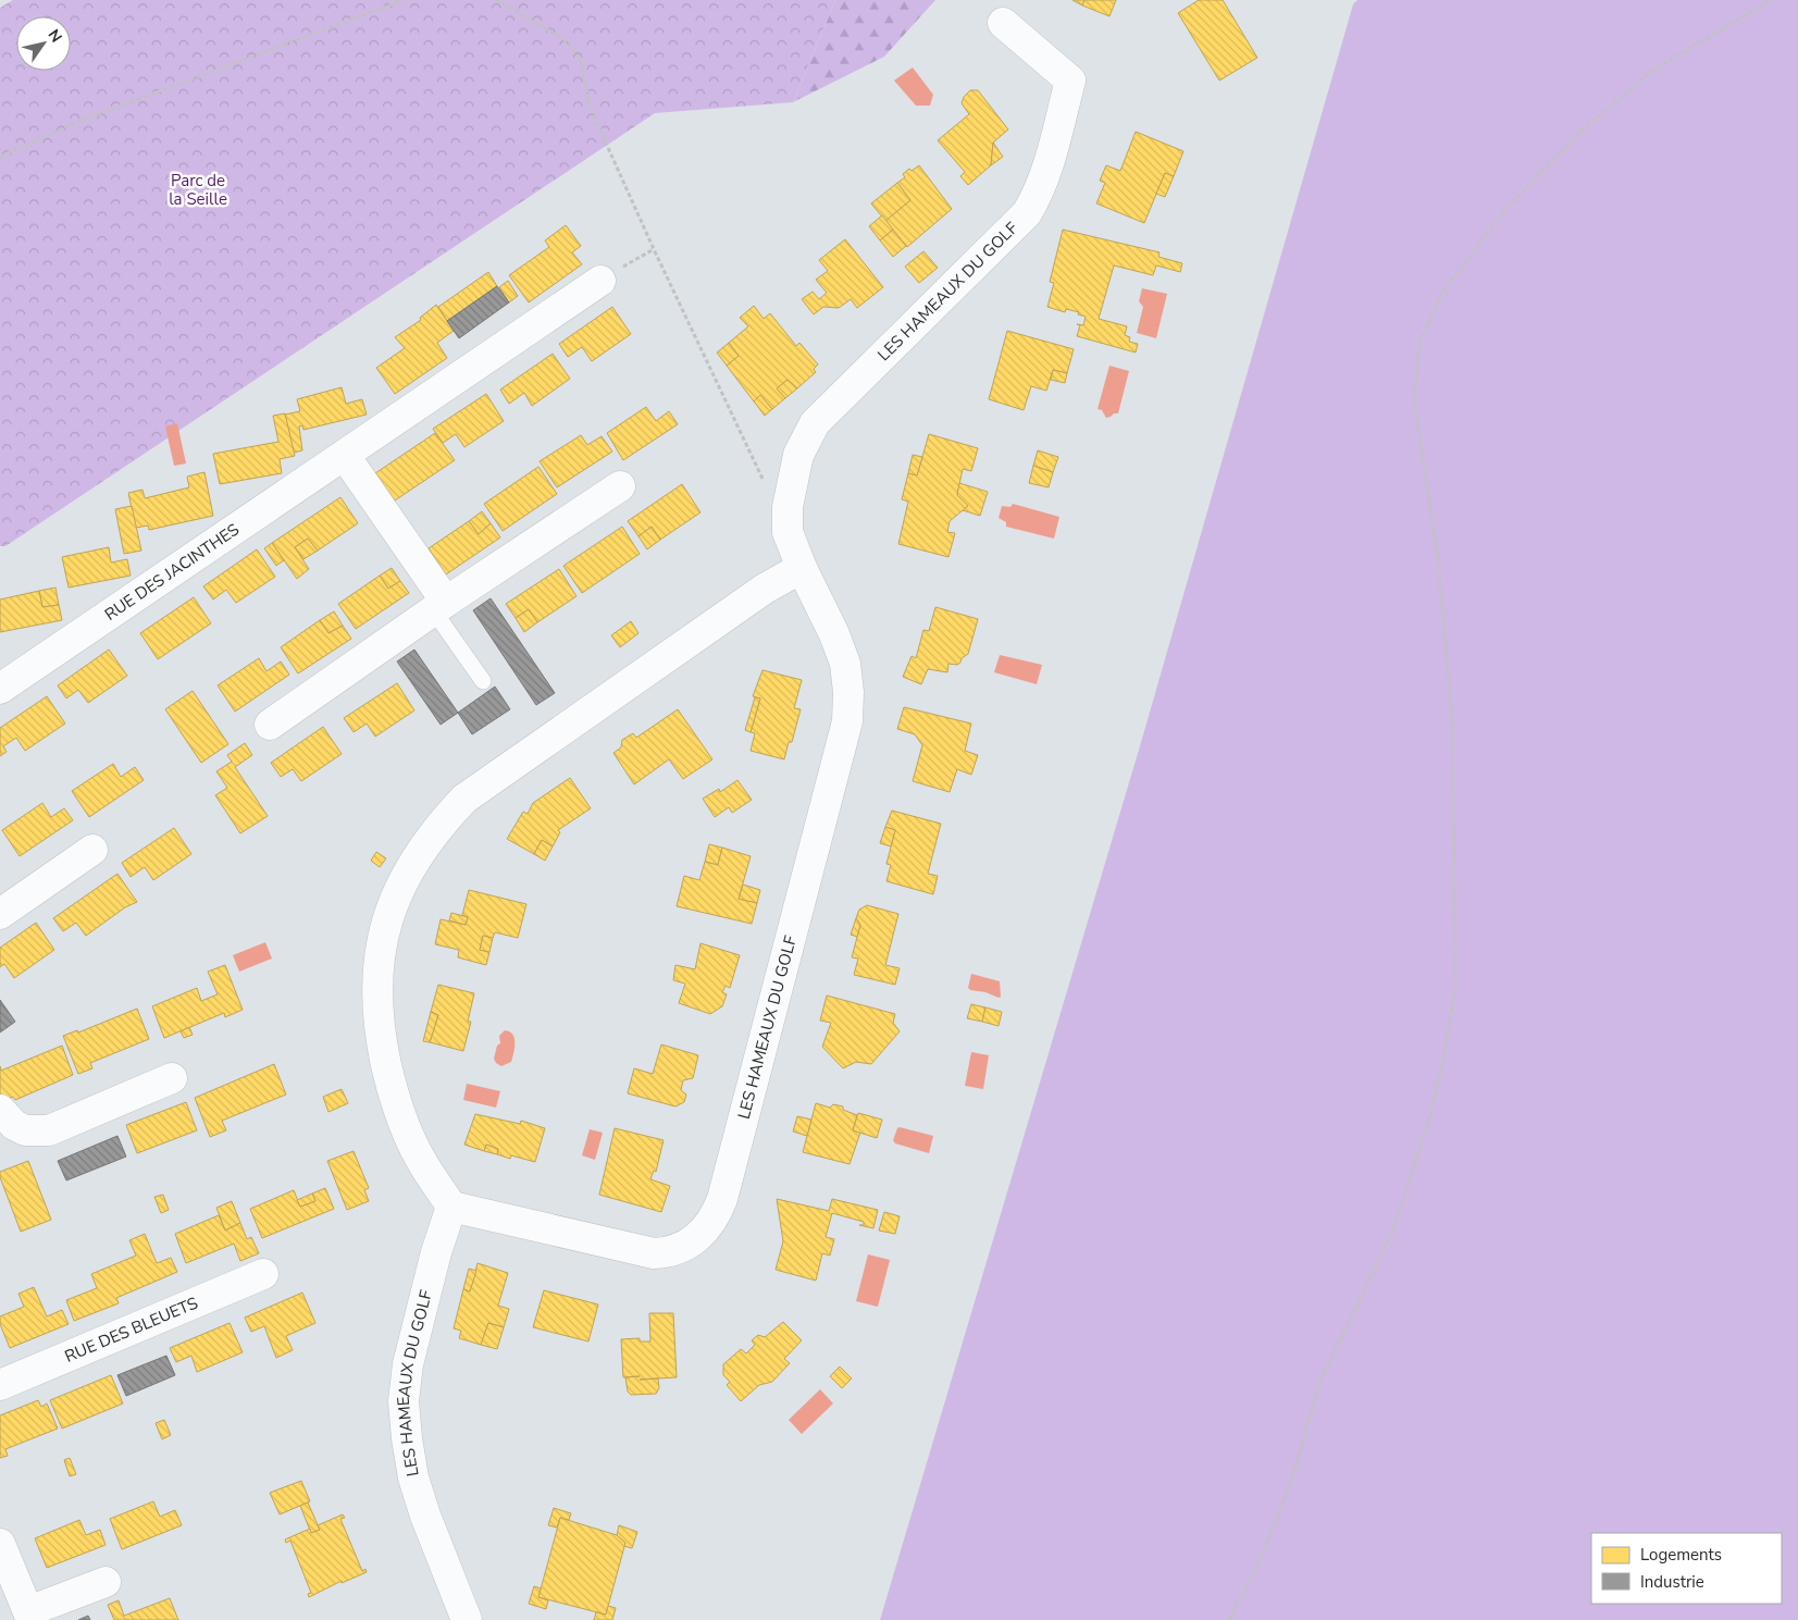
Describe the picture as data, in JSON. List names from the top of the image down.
{
  "streets": {
    "street": ["LES HAMEAUX DU GOLF", "RUE DES JACINTHES", "RUE DES BLEUETS"]
  },
  "parks": ["Parc de la Seille"],
  "legend": ["Logements", "Industrie"],
  "north": "top right"
}
